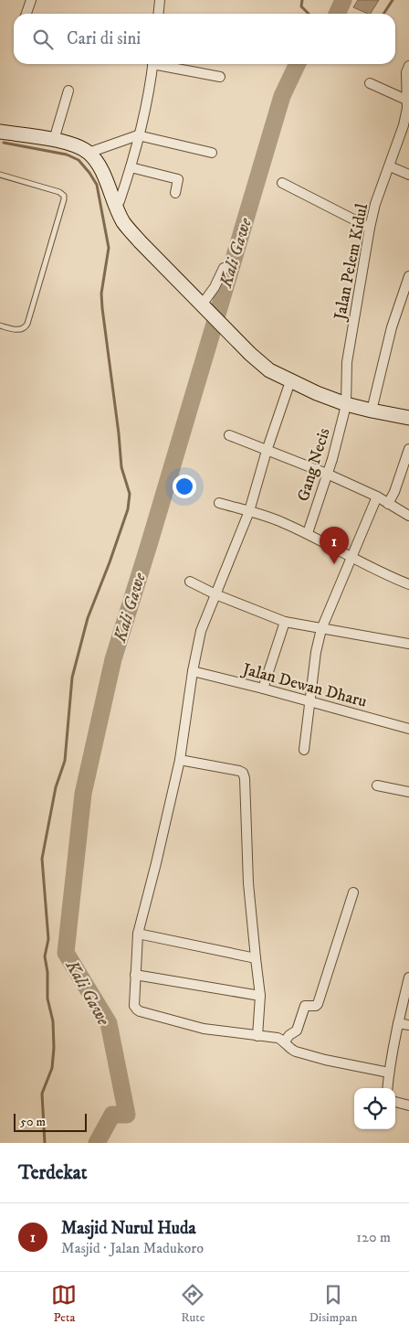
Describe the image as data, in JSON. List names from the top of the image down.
{
  "streets": {
    "street": ["Jalan Pelem Kidul", "Gang Necis", "Jalan Dewan Dharu"]
  },
  "crossings": [
    ["Jalan Pelem Kidul", "Gang Necis"]
  ],
  "water": ["Kali Gawe"],
  "scale_bar": "50 m",
  "page": {
    "search": "Cari di sini",
    "pins": "1",
    "scale": "50 m",
    "heading": "Terdekat",
    "list": [
      {
        "mark": "1",
        "name": "Masjid Nurul Huda",
        "note": "Masjid · Jalan Madukoro",
        "value": "120 m"
      }
    ],
    "nav": ["Peta", "Rute", "Disimpan"]
  }
}
